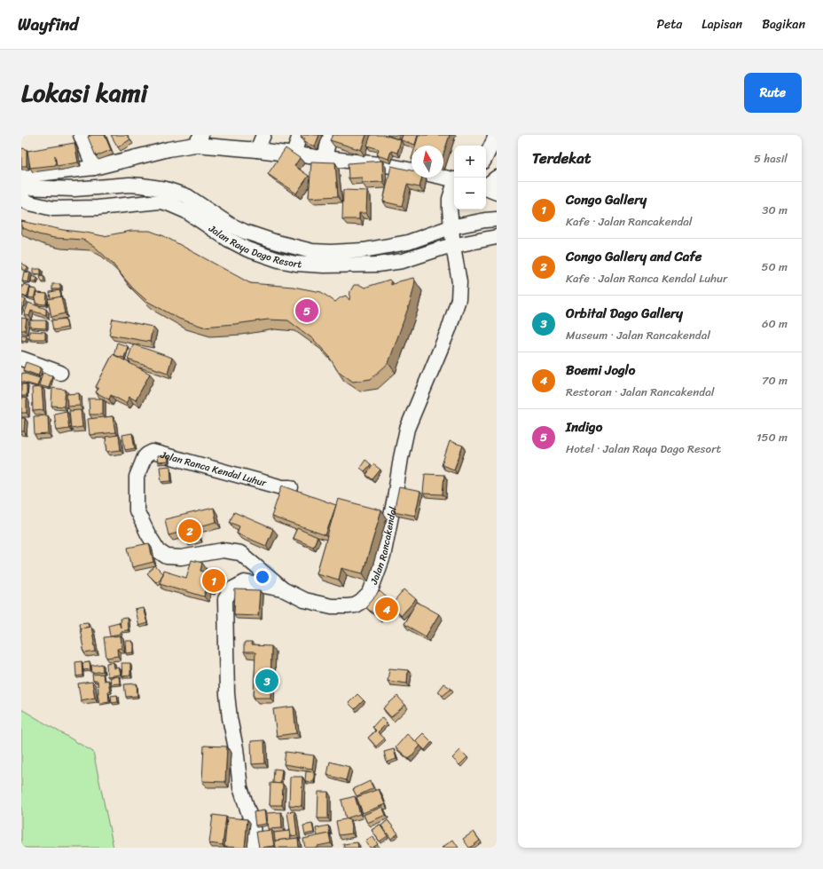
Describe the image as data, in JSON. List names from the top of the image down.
{
  "streets": {
    "street": ["Jalan Raya Dago Resort", "Jalan Ranca Kendal Luhur", "Jalan Rancakendal"]
  },
  "crossings": [
    ["Jalan Raya Dago Resort", "Jalan Rancakendal"],
    ["Jalan Ranca Kendal Luhur", "Jalan Rancakendal"]
  ],
  "north": "top",
  "page": {
    "header": "Wayfind",
    "nav": ["Peta", "Lapisan", "Bagikan"],
    "title": "Lokasi kami",
    "buttons": "Rute",
    "heading": ["Terdekat", "5 hasil"],
    "map_buttons": ["+", "−"],
    "list": [
      {
        "mark": "1",
        "name": "Congo Gallery",
        "note": "Kafe · Jalan Rancakendal",
        "value": "30 m"
      },
      {
        "mark": "2",
        "name": "Congo Gallery and Cafe",
        "note": "Kafe · Jalan Ranca Kendal Luhur",
        "value": "50 m"
      },
      {
        "mark": "3",
        "name": "Orbital Dago Gallery",
        "note": "Museum · Jalan Rancakendal",
        "value": "60 m"
      },
      {
        "mark": "4",
        "name": "Boemi Joglo",
        "note": "Restoran · Jalan Rancakendal",
        "value": "70 m"
      },
      {
        "mark": "5",
        "name": "Indigo",
        "note": "Hotel · Jalan Raya Dago Resort",
        "value": "150 m"
      }
    ],
    "pins": [
      "5",
      "2",
      "1",
      "4",
      "3"
    ]
  }
}
